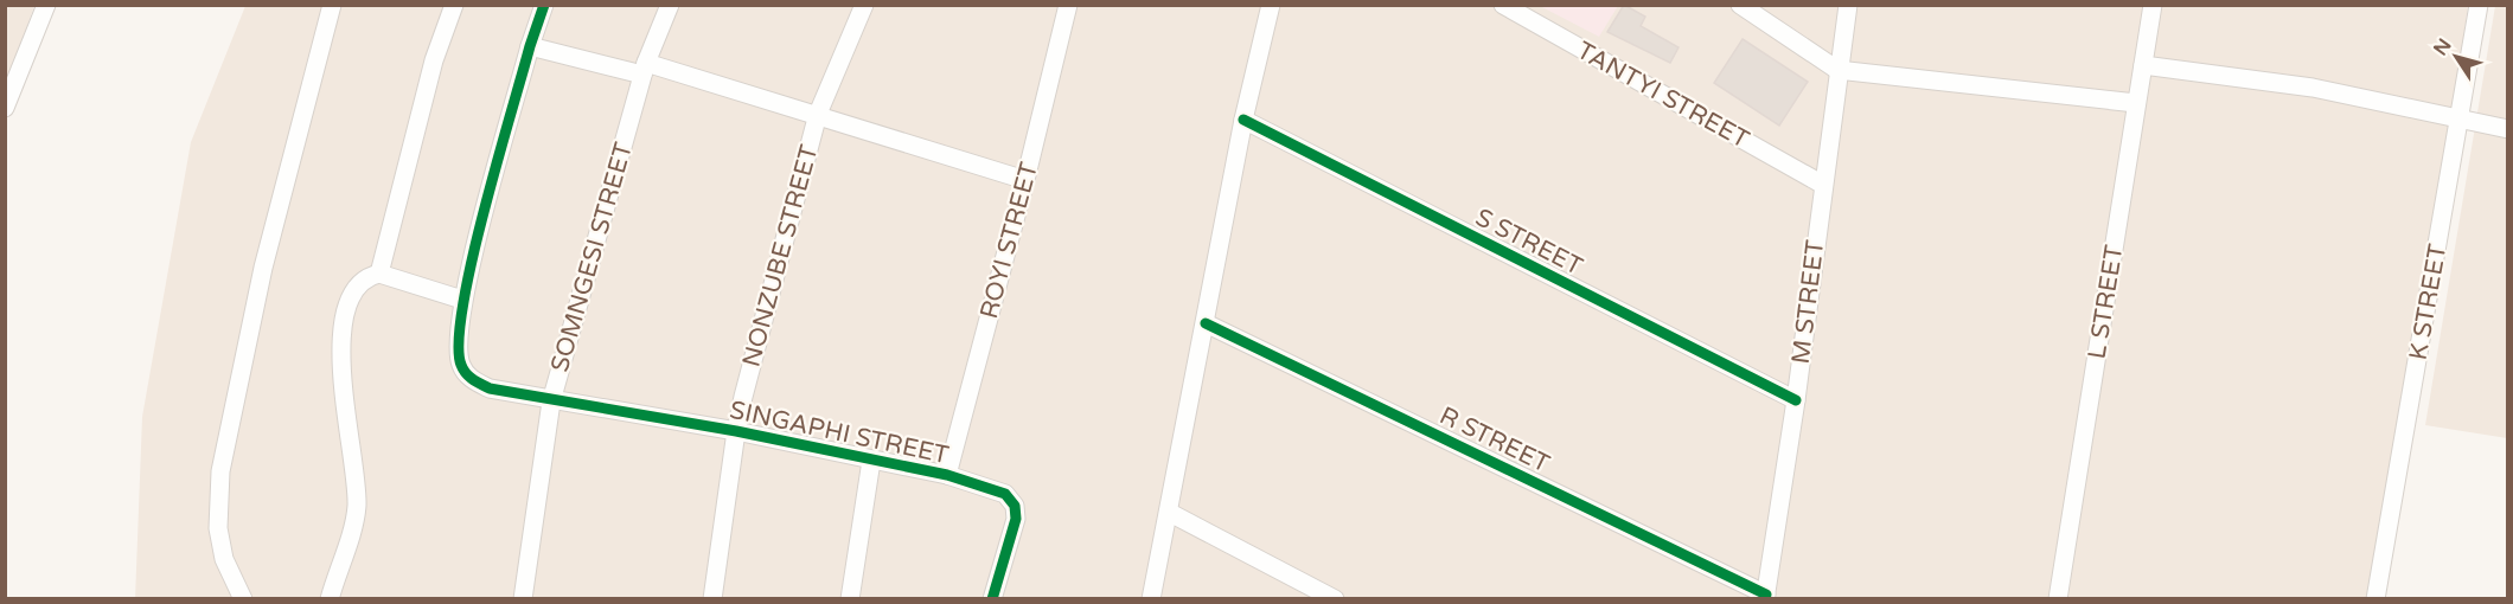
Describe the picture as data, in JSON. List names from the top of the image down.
{
  "streets": {
    "street": [
      "TANTYI STREET",
      "ROYI STREET",
      "S STREET",
      "NONZUBE STREET",
      "SOMNGESI STREET",
      "M STREET",
      "L STREET",
      "K STREET",
      "SINGAPHI STREET",
      "R STREET"
    ]
  },
  "crossings": [
    ["TANTYI STREET", "M STREET"],
    ["ROYI STREET", "SINGAPHI STREET"],
    ["S STREET", "M STREET"],
    ["NONZUBE STREET", "SINGAPHI STREET"],
    ["SOMNGESI STREET", "SINGAPHI STREET"],
    ["M STREET", "R STREET"]
  ],
  "north": "top left"
}
